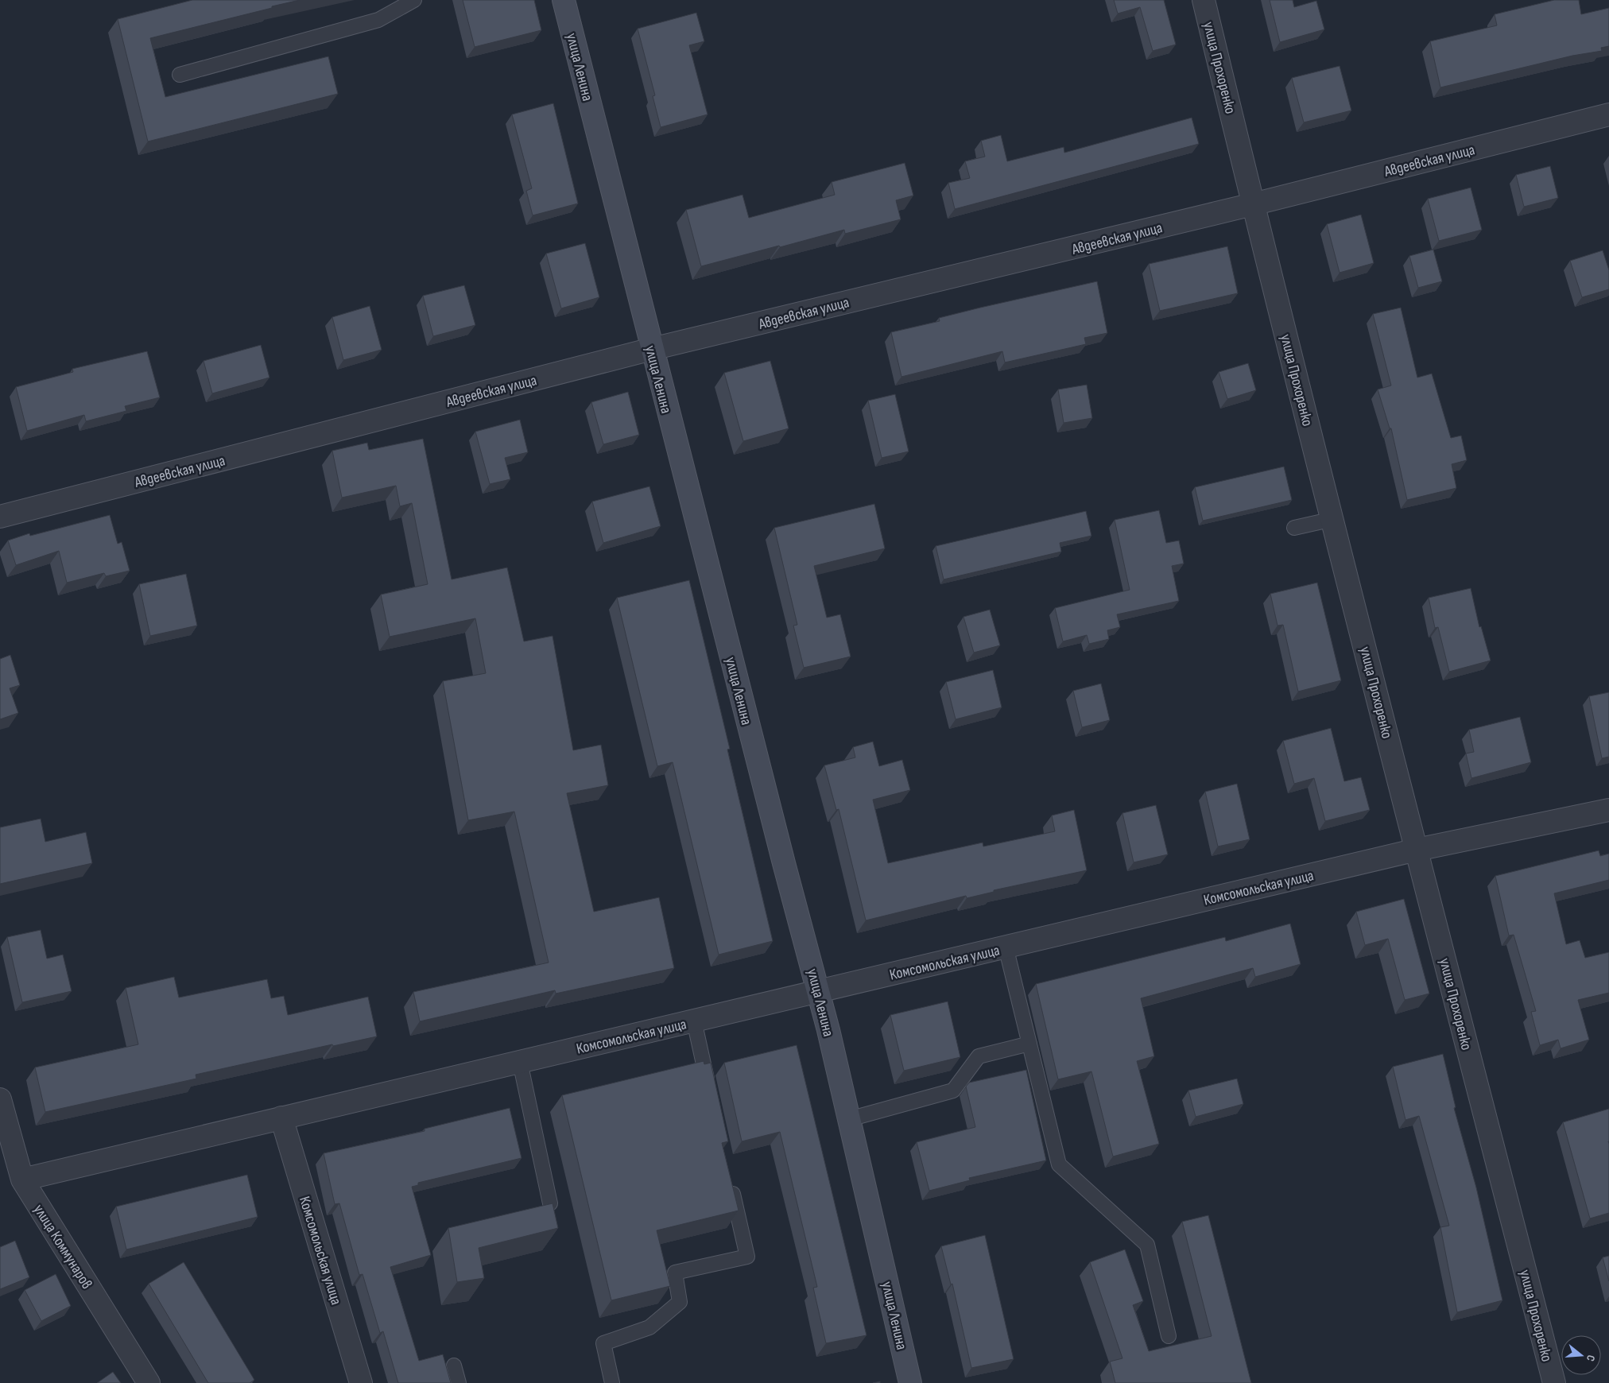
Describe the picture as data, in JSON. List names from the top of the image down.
{
  "streets": {
    "main road": ["улица Ленина"],
    "street": [
      "улица Прохоренко",
      "Авдеевская улица",
      "Комсомольская улица",
      "улица Коммунаров"
    ]
  },
  "crossings": [
    ["улица Ленина", "Авдеевская улица"],
    ["улица Ленина", "Комсомольская улица"],
    ["улица Прохоренко", "Авдеевская улица"],
    ["улица Прохоренко", "Комсомольская улица"],
    ["Комсомольская улица", "улица Коммунаров"]
  ],
  "north": "right"
}
